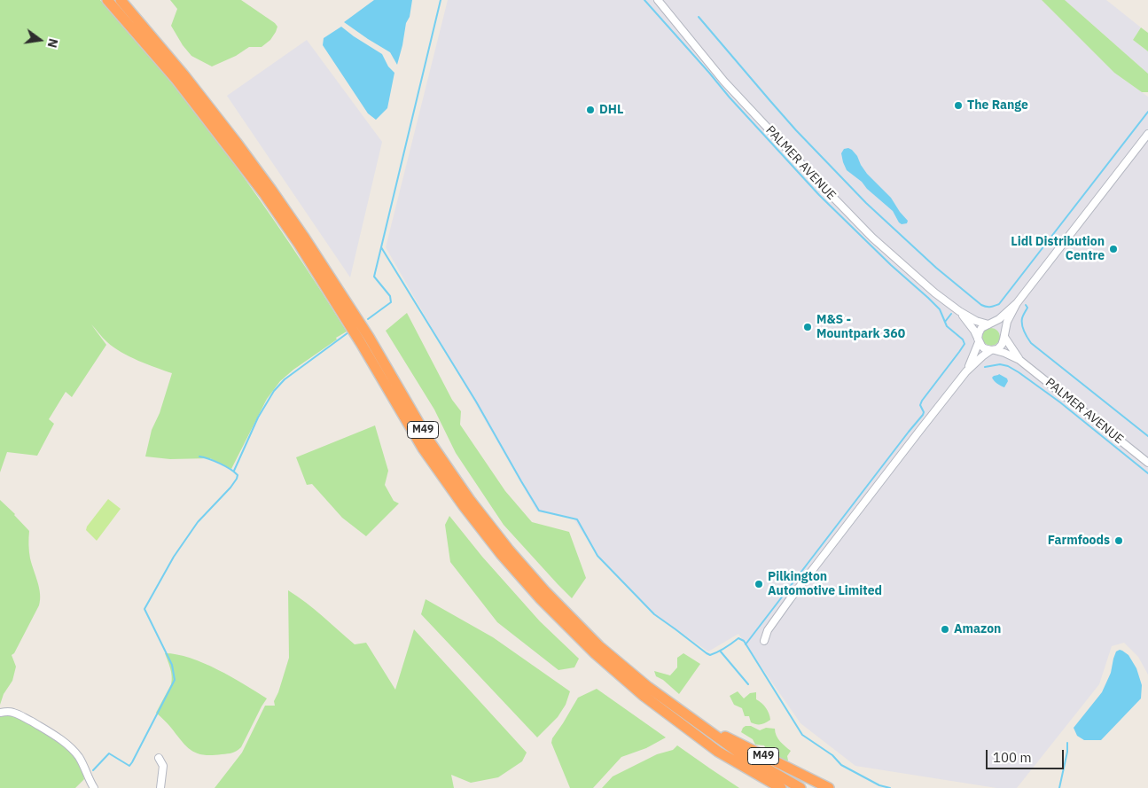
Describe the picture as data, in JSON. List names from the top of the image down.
{
  "streets": {
    "highway": ["M49"],
    "street": ["PALMER AVENUE"]
  },
  "places": [
    "The Range",
    "DHL",
    "Lidl Distribution Centre",
    "M&S - Mountpark 360",
    "Farmfoods",
    "Pilkington Automotive Limited",
    "Amazon"
  ],
  "scale_bar": "100 m",
  "north": "right"
}
